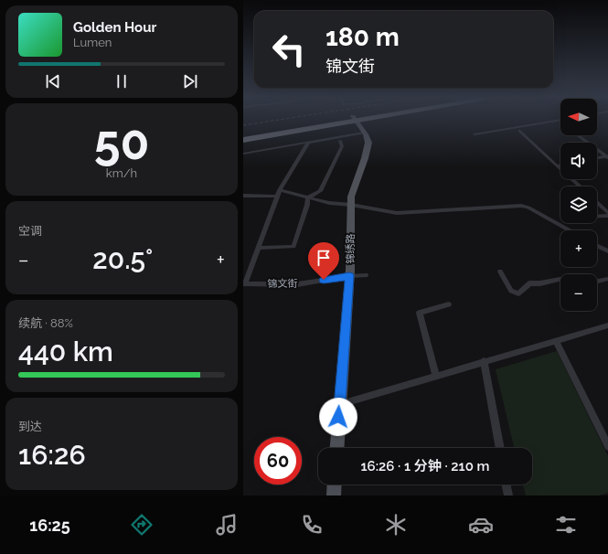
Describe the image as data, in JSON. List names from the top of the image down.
{
  "streets": {
    "main road": ["锦绣路"],
    "street": ["锦文街"]
  },
  "crossings": [
    ["锦绣路", "锦文街"]
  ],
  "north": "left",
  "page": {
    "turn": ["180 m", "锦文街"],
    "song": ["Golden Hour", "Lumen"],
    "map_buttons": ["+", "−"],
    "tile": [
      ["50", "km/h"],
      "空调",
      ["续航 · 88%", "440 km"],
      ["到达", "16:26"]
    ],
    "heat": ["−", "20.5°", "+"],
    "limit": "60",
    "trip": "16:26 · 1 分钟 · 210 m",
    "tabs": "16:25"
  }
}
